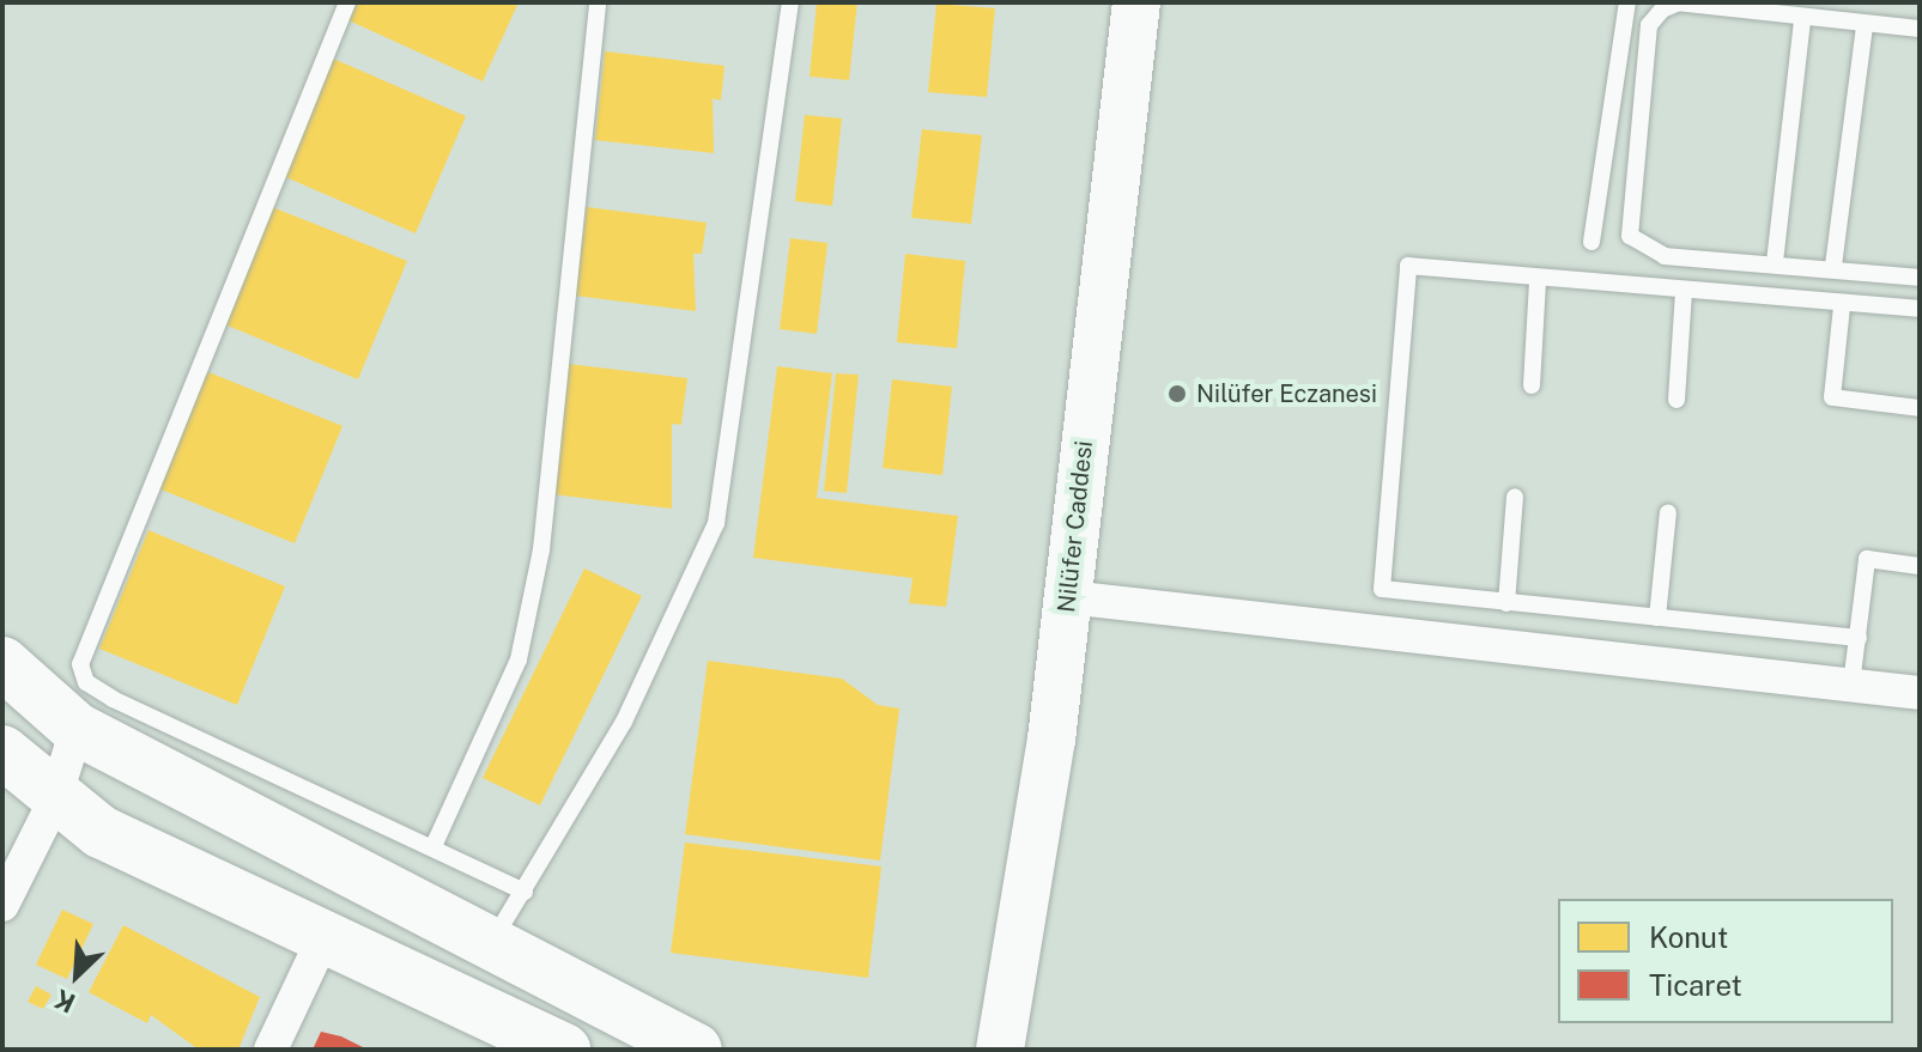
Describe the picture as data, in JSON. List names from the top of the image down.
{
  "streets": {
    "street": ["Nilüfer Caddesi"]
  },
  "places": ["Nilüfer Eczanesi"],
  "legend": ["Konut", "Ticaret"],
  "north": "bottom left"
}
